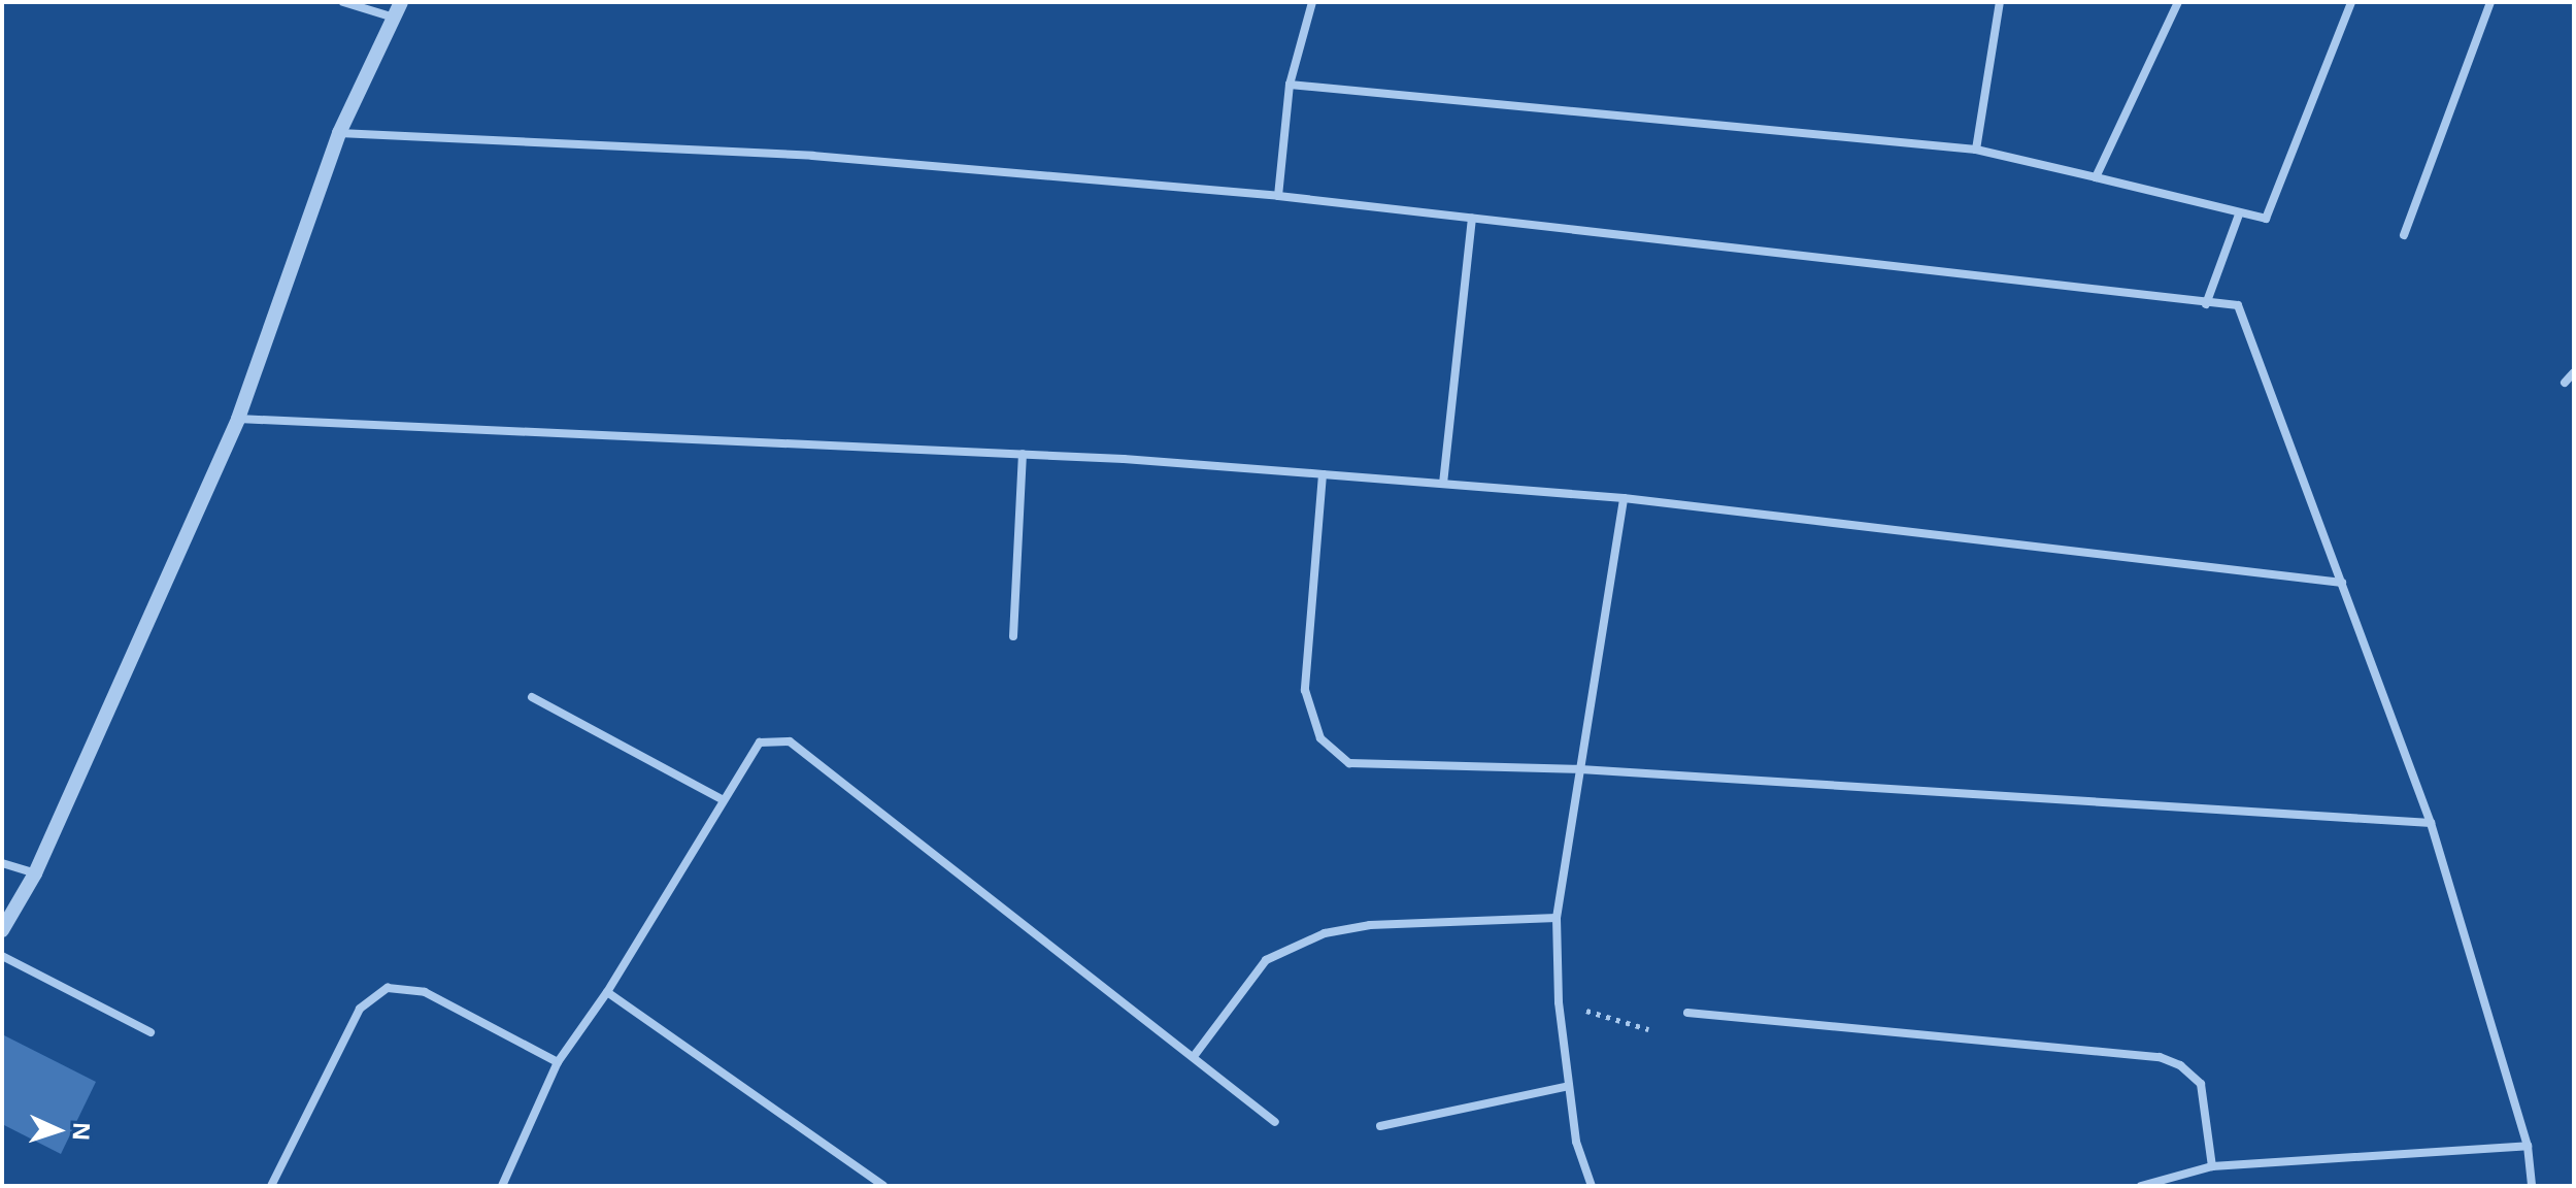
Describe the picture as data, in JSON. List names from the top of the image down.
{
  "north": "right"
}
